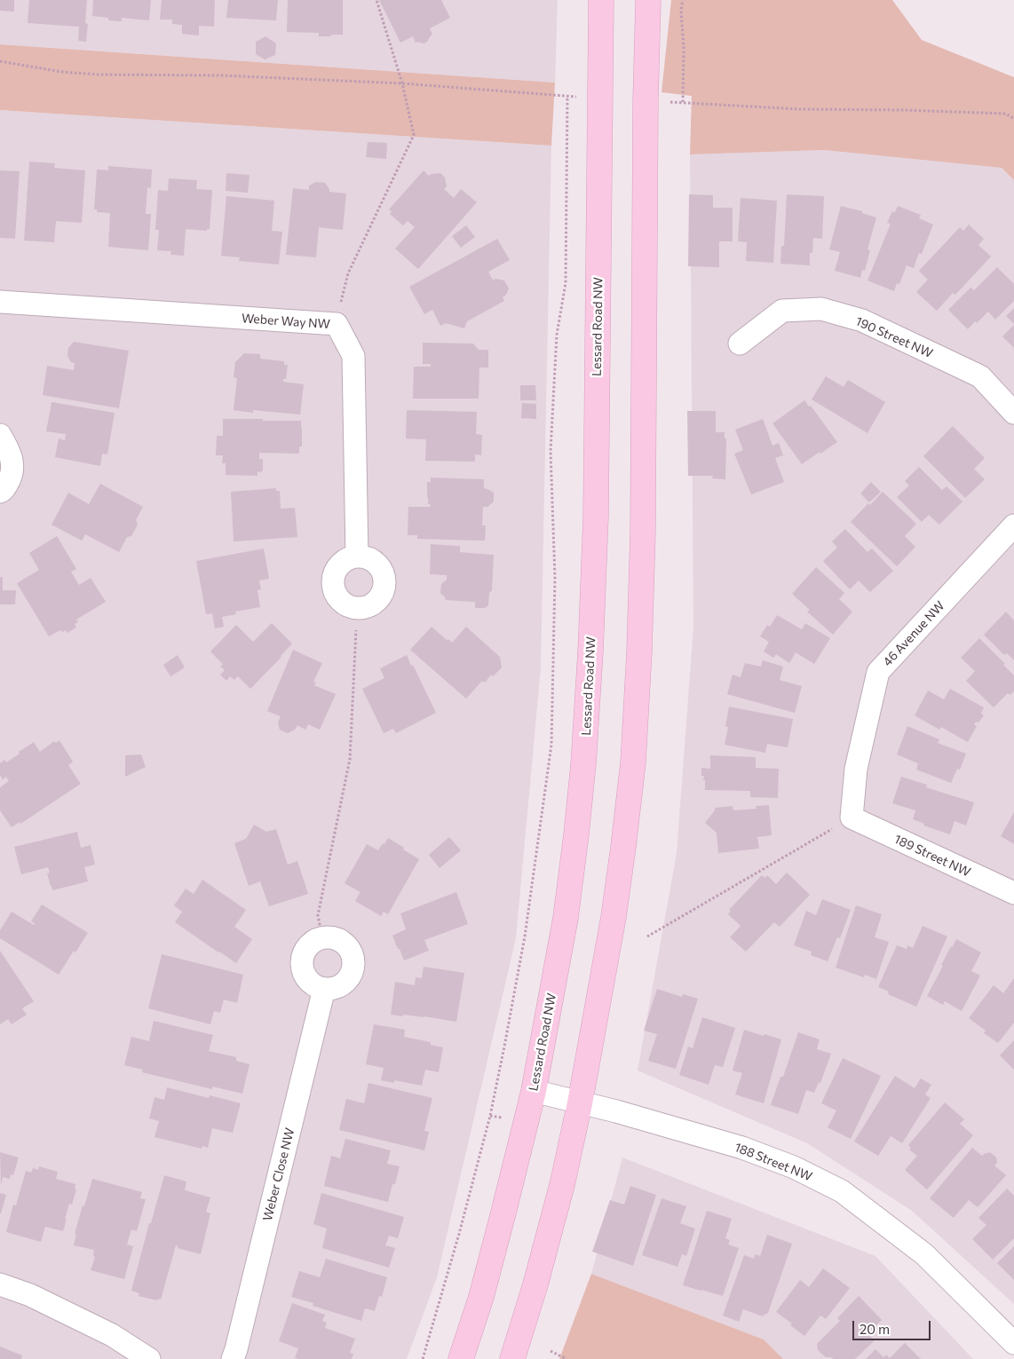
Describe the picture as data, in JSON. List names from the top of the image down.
{
  "streets": {
    "main road": ["Lessard Road NW"],
    "street": [
      "Weber Way NW",
      "190 Street NW",
      "46 Avenue NW",
      "189 Street NW",
      "188 Street NW",
      "Weber Close NW"
    ]
  },
  "crossings": [
    ["Lessard Road NW", "188 Street NW"],
    ["46 Avenue NW", "189 Street NW"]
  ],
  "scale_bar": "20 m"
}
